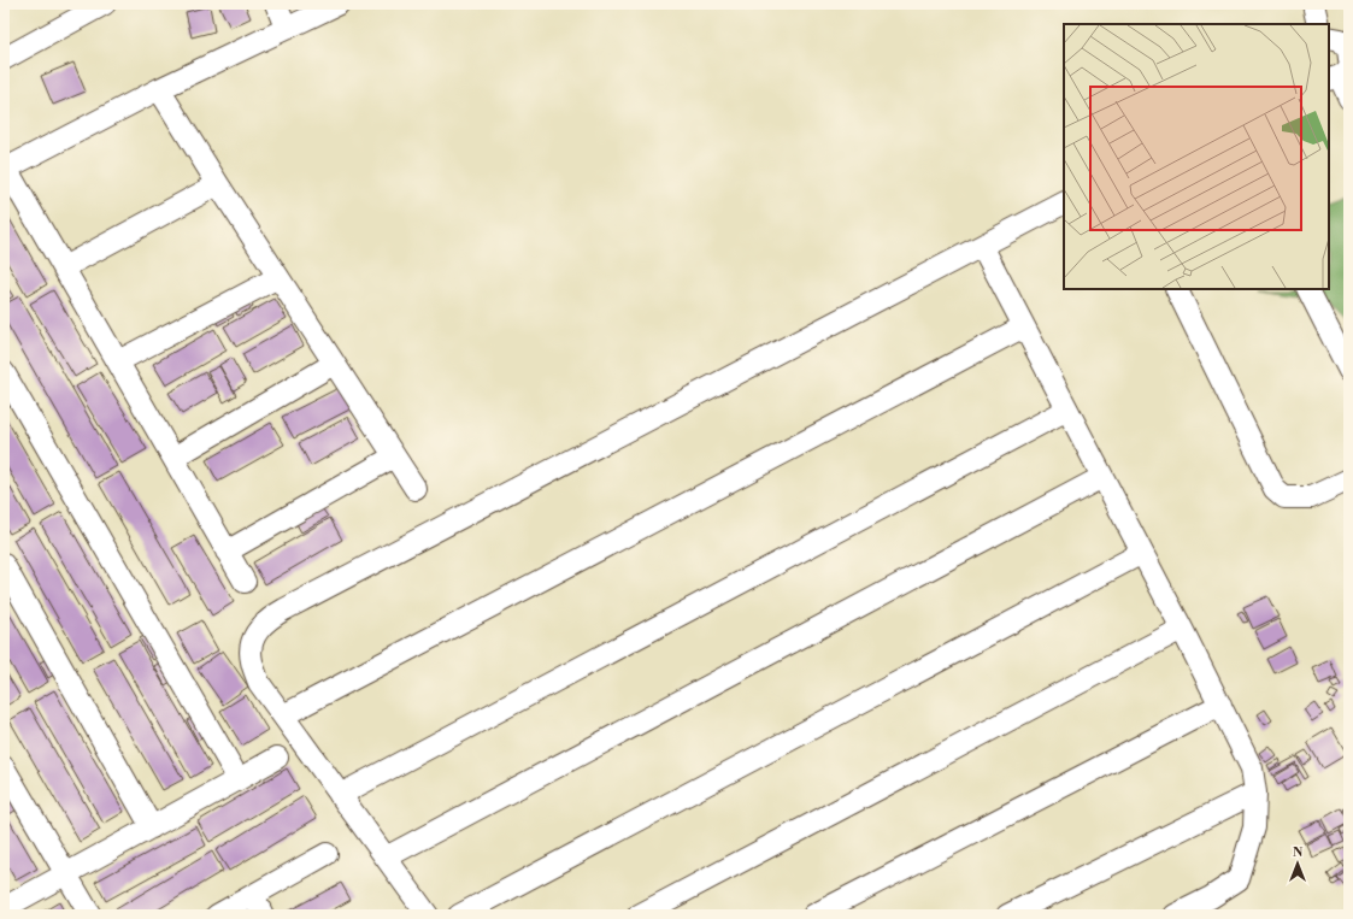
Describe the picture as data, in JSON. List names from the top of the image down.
{
  "north": "top"
}
